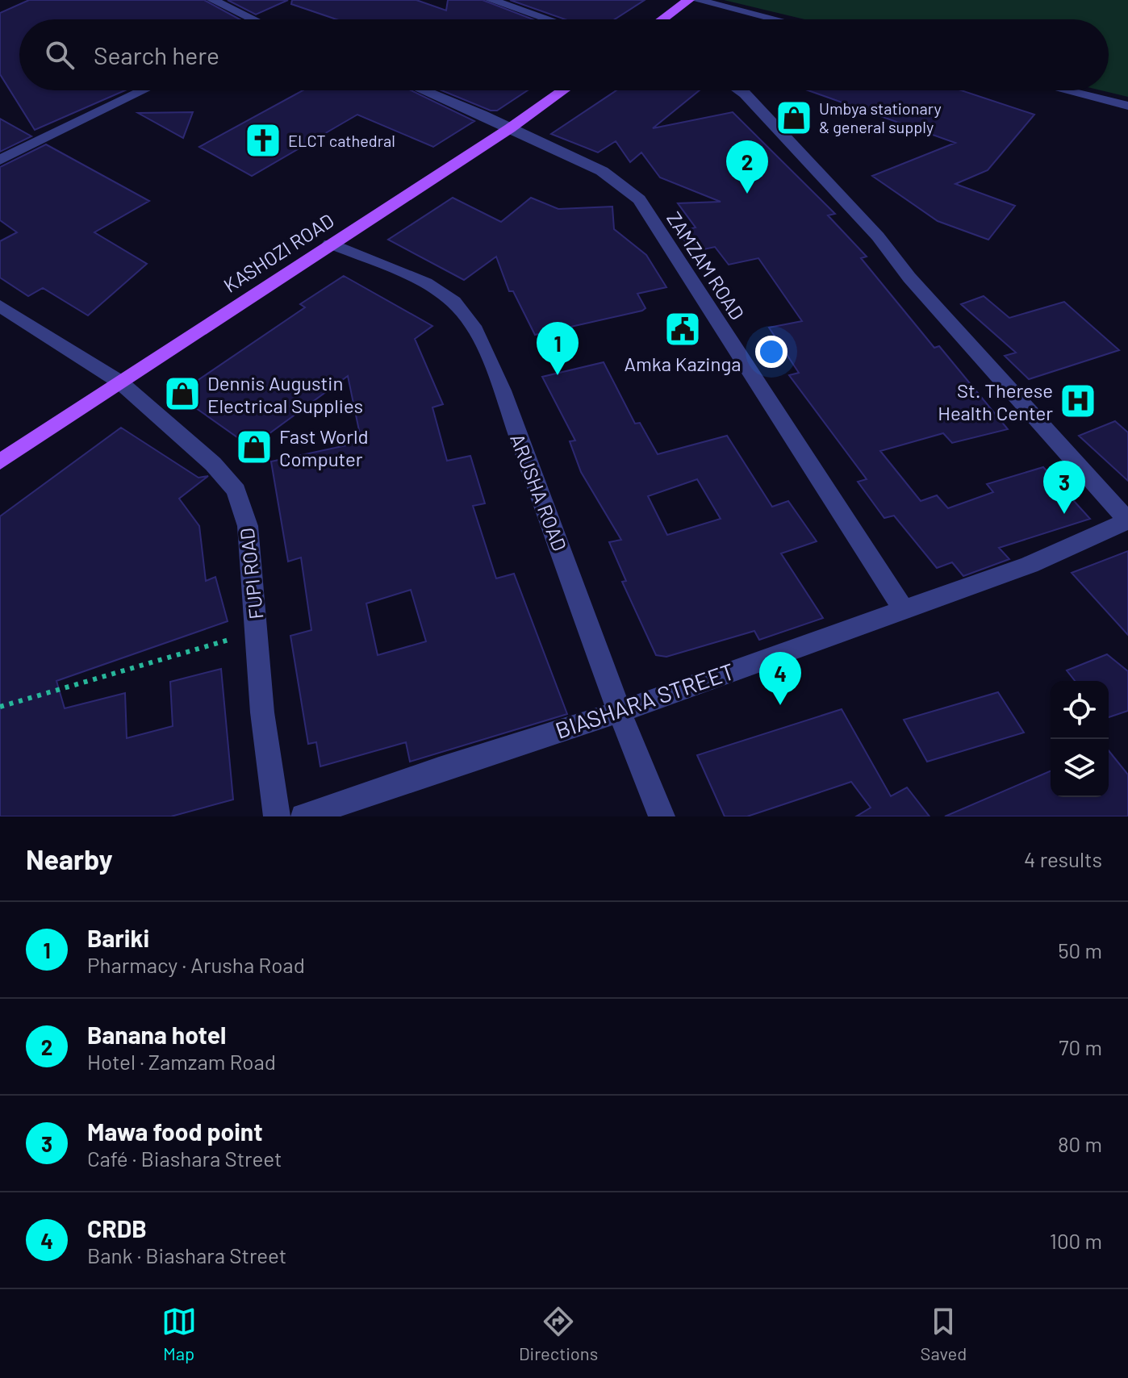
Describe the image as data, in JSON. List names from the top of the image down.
{
  "streets": {
    "main road": ["KASHOZI ROAD"],
    "street": [
      "ZAMZAM ROAD",
      "ARUSHA ROAD",
      "FUPI ROAD",
      "BIASHARA STREET"
    ]
  },
  "crossings": [
    ["KASHOZI ROAD", "ZAMZAM ROAD"],
    ["KASHOZI ROAD", "ARUSHA ROAD"],
    ["KASHOZI ROAD", "FUPI ROAD"],
    ["ZAMZAM ROAD", "BIASHARA STREET"],
    ["ARUSHA ROAD", "BIASHARA STREET"]
  ],
  "places": {
    "shop": ["Umbya stationary & general supply", "Dennis Augustin Electrical Supplies", "Fast World Computer"],
    "church": ["ELCT cathedral"],
    "public building": ["Amka Kazinga"],
    "hospital": ["St. Therese Health Center"]
  },
  "page": {
    "search": "Search here",
    "pins": [
      "2",
      "1",
      "3",
      "4"
    ],
    "heading": ["Nearby", "4 results"],
    "list": [
      {
        "mark": "1",
        "name": "Bariki",
        "note": "Pharmacy · Arusha Road",
        "value": "50 m"
      },
      {
        "mark": "2",
        "name": "Banana hotel",
        "note": "Hotel · Zamzam Road",
        "value": "70 m"
      },
      {
        "mark": "3",
        "name": "Mawa food point",
        "note": "Café · Biashara Street",
        "value": "80 m"
      },
      {
        "mark": "4",
        "name": "CRDB",
        "note": "Bank · Biashara Street",
        "value": "100 m"
      }
    ],
    "nav": ["Map", "Directions", "Saved"]
  }
}
